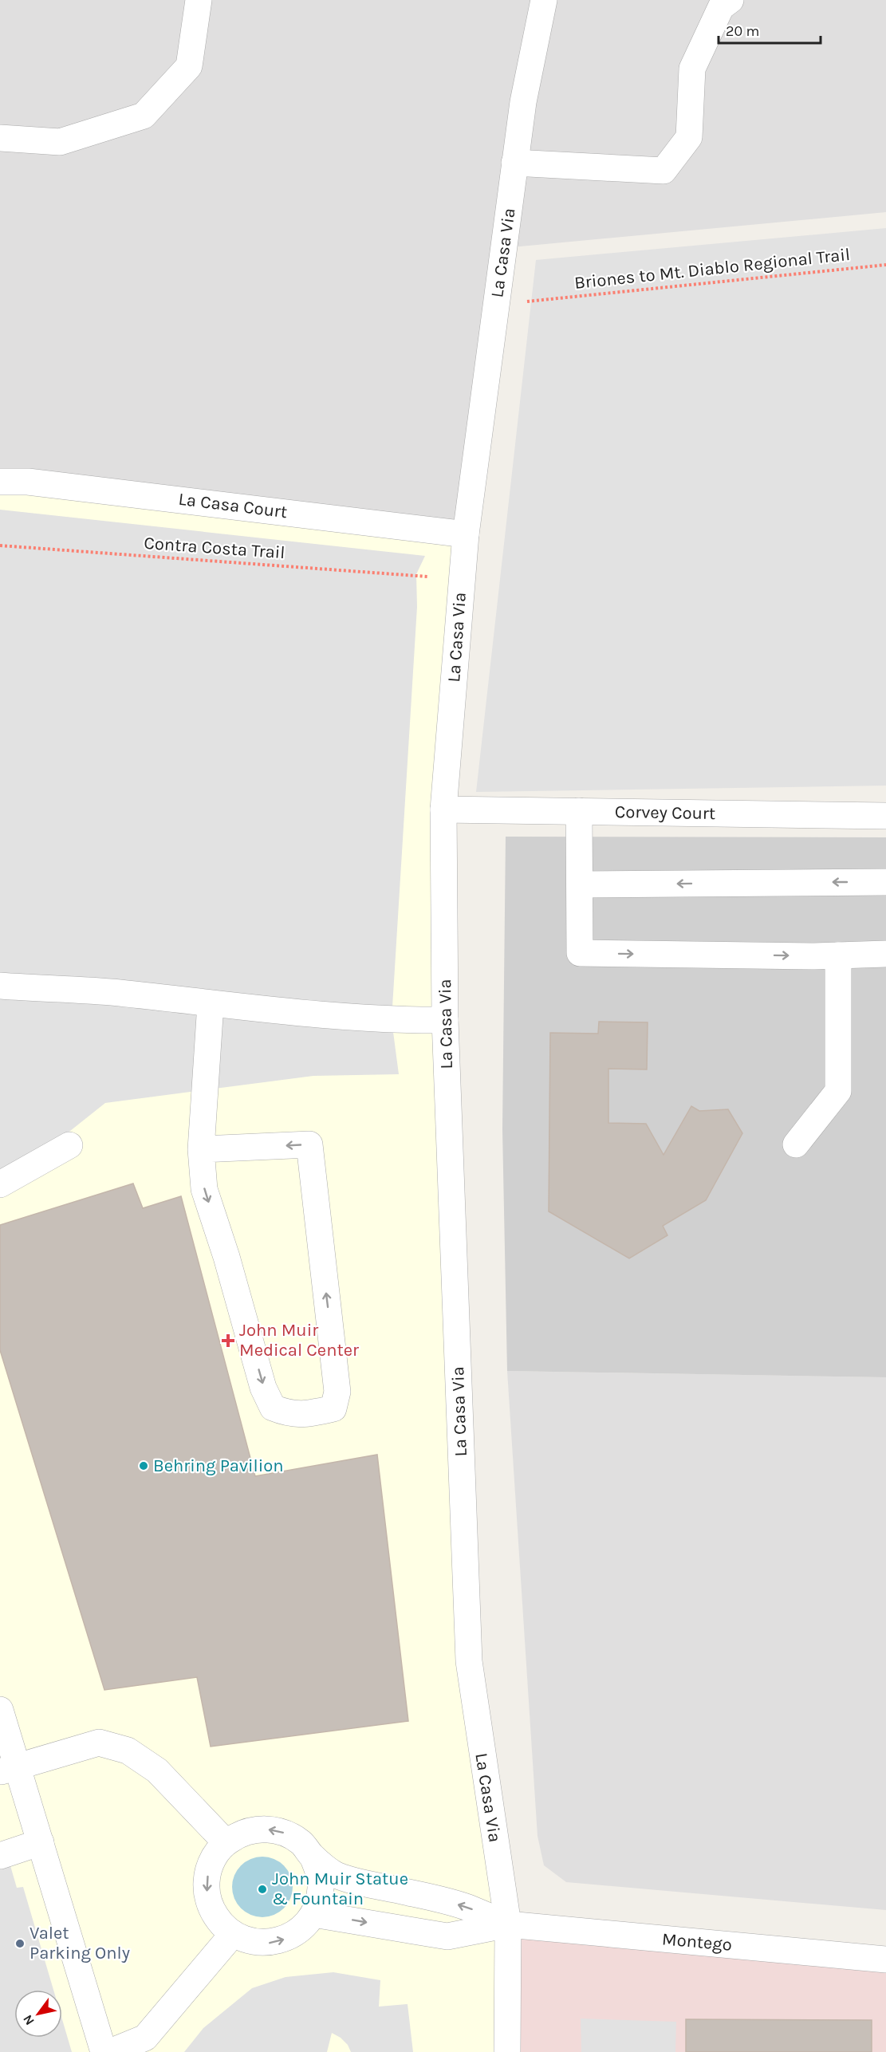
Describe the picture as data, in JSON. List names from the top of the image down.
{
  "streets": {
    "street": [
      "La Casa Via",
      "La Casa Court",
      "Corvey Court",
      "Montego"
    ],
    "path": ["Briones to Mt. Diablo Regional Trail", "Contra Costa Trail"]
  },
  "crossings": [
    ["La Casa Via", "La Casa Court"],
    ["La Casa Via", "Corvey Court"],
    ["La Casa Via", "Montego"]
  ],
  "places": {
    "health": ["John Muir Medical Center"],
    "other": ["Behring Pavilion", "John Muir Statue & Fountain", "Valet Parking Only"]
  },
  "scale_bar": "20 m",
  "north": "bottom left"
}
